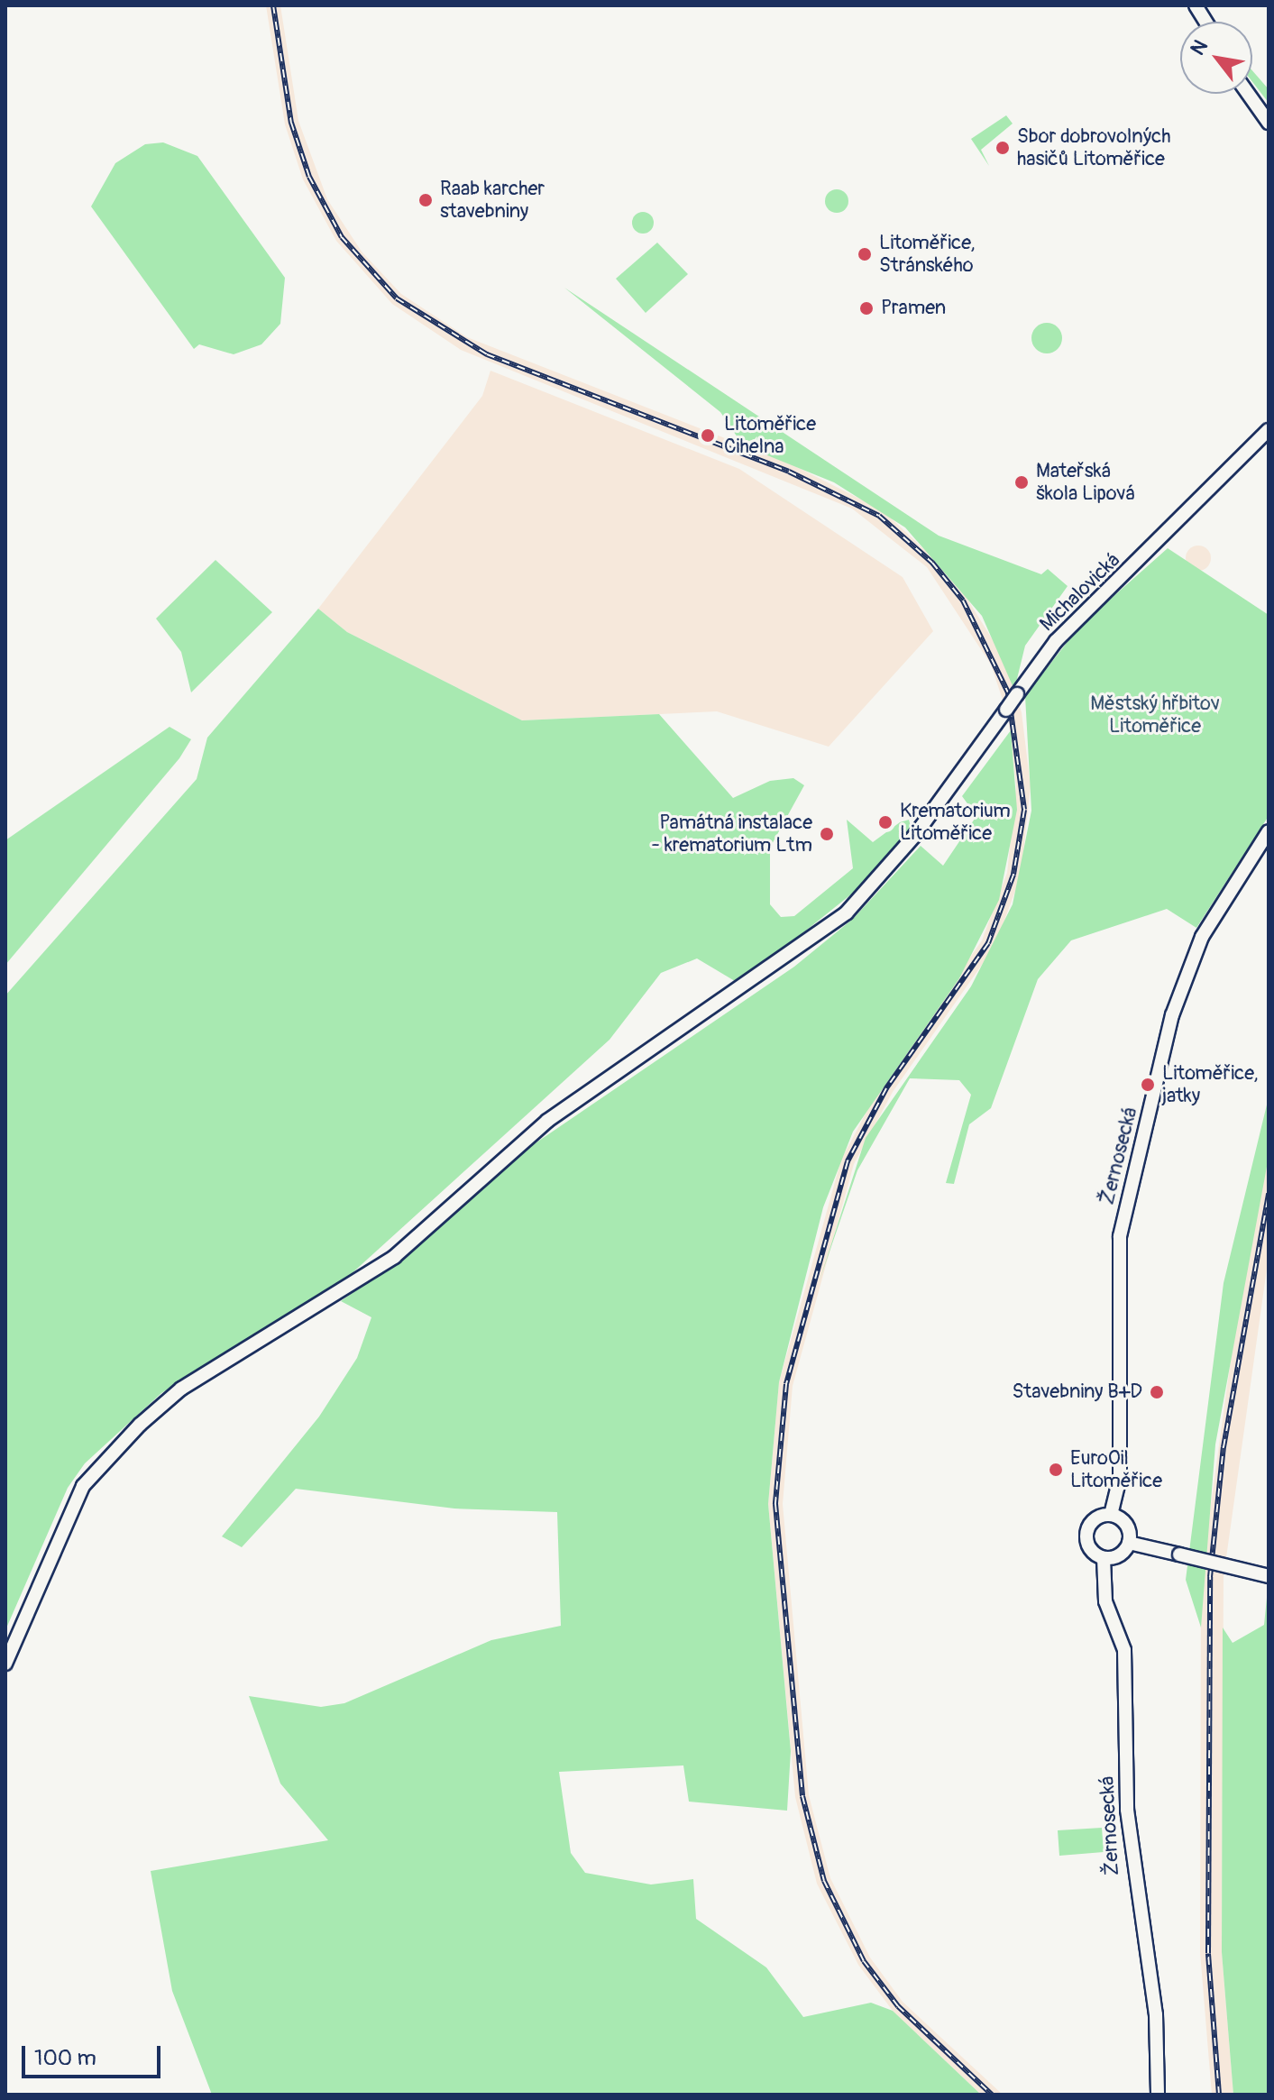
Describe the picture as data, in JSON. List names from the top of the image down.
{
  "streets": {
    "street": ["Michalovická", "Žernosecká"]
  },
  "parks": ["Městský hřbitov Litoměřice"],
  "places": [
    "Sbor dobrovolných hasičů Litoměřice",
    "Raab karcher stavebniny",
    "Litoměřice, Stránského",
    "Pramen",
    "Litoměřice Cihelna",
    "Mateřská škola Lipová",
    "Krematorium Litoměřice",
    "Památná instalace - krematorium Ltm",
    "Litoměřice, jatky",
    "Stavebniny B+D",
    "EuroOil Litoměřice"
  ],
  "scale_bar": "100 m",
  "north": "top left"
}
